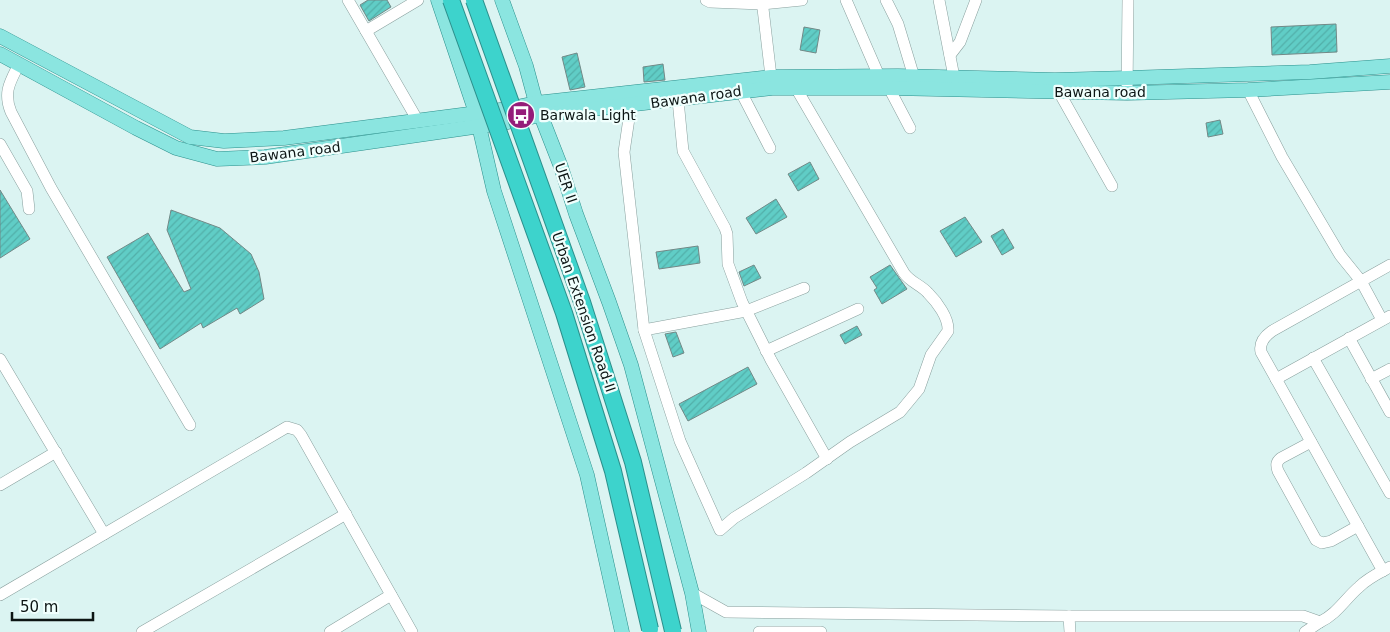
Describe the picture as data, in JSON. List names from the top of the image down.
{
  "streets": {
    "highway": ["Urban Extension Road-II"],
    "main road": ["Bawana road", "UER II"]
  },
  "crossings": [
    ["Bawana road", "UER II"]
  ],
  "places": {
    "bus stop": ["Barwala Light"]
  },
  "scale_bar": "50 m"
}
